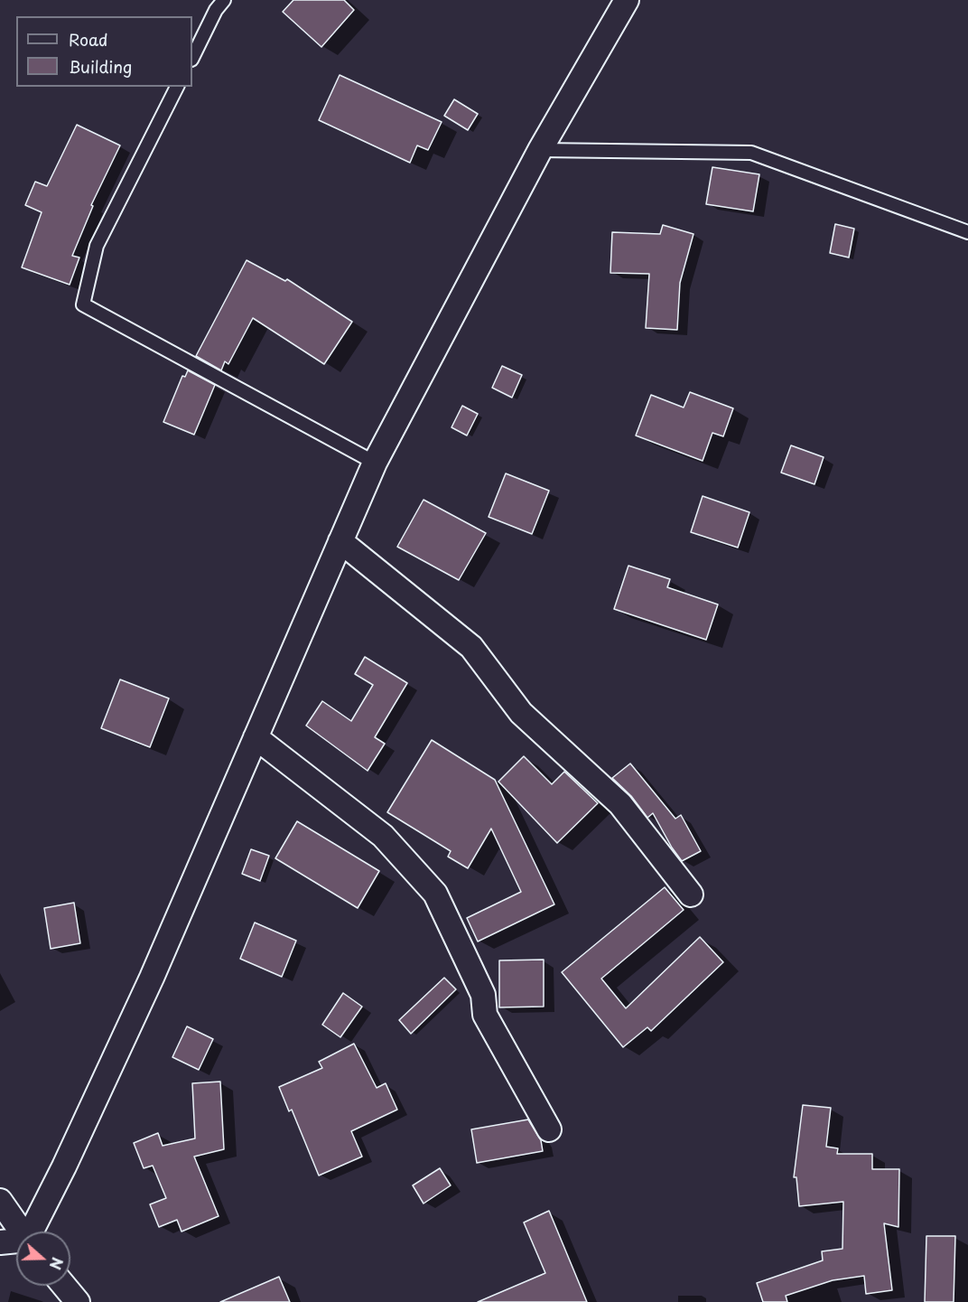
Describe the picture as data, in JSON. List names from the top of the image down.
{
  "legend": ["Road", "Building"],
  "north": "right"
}
